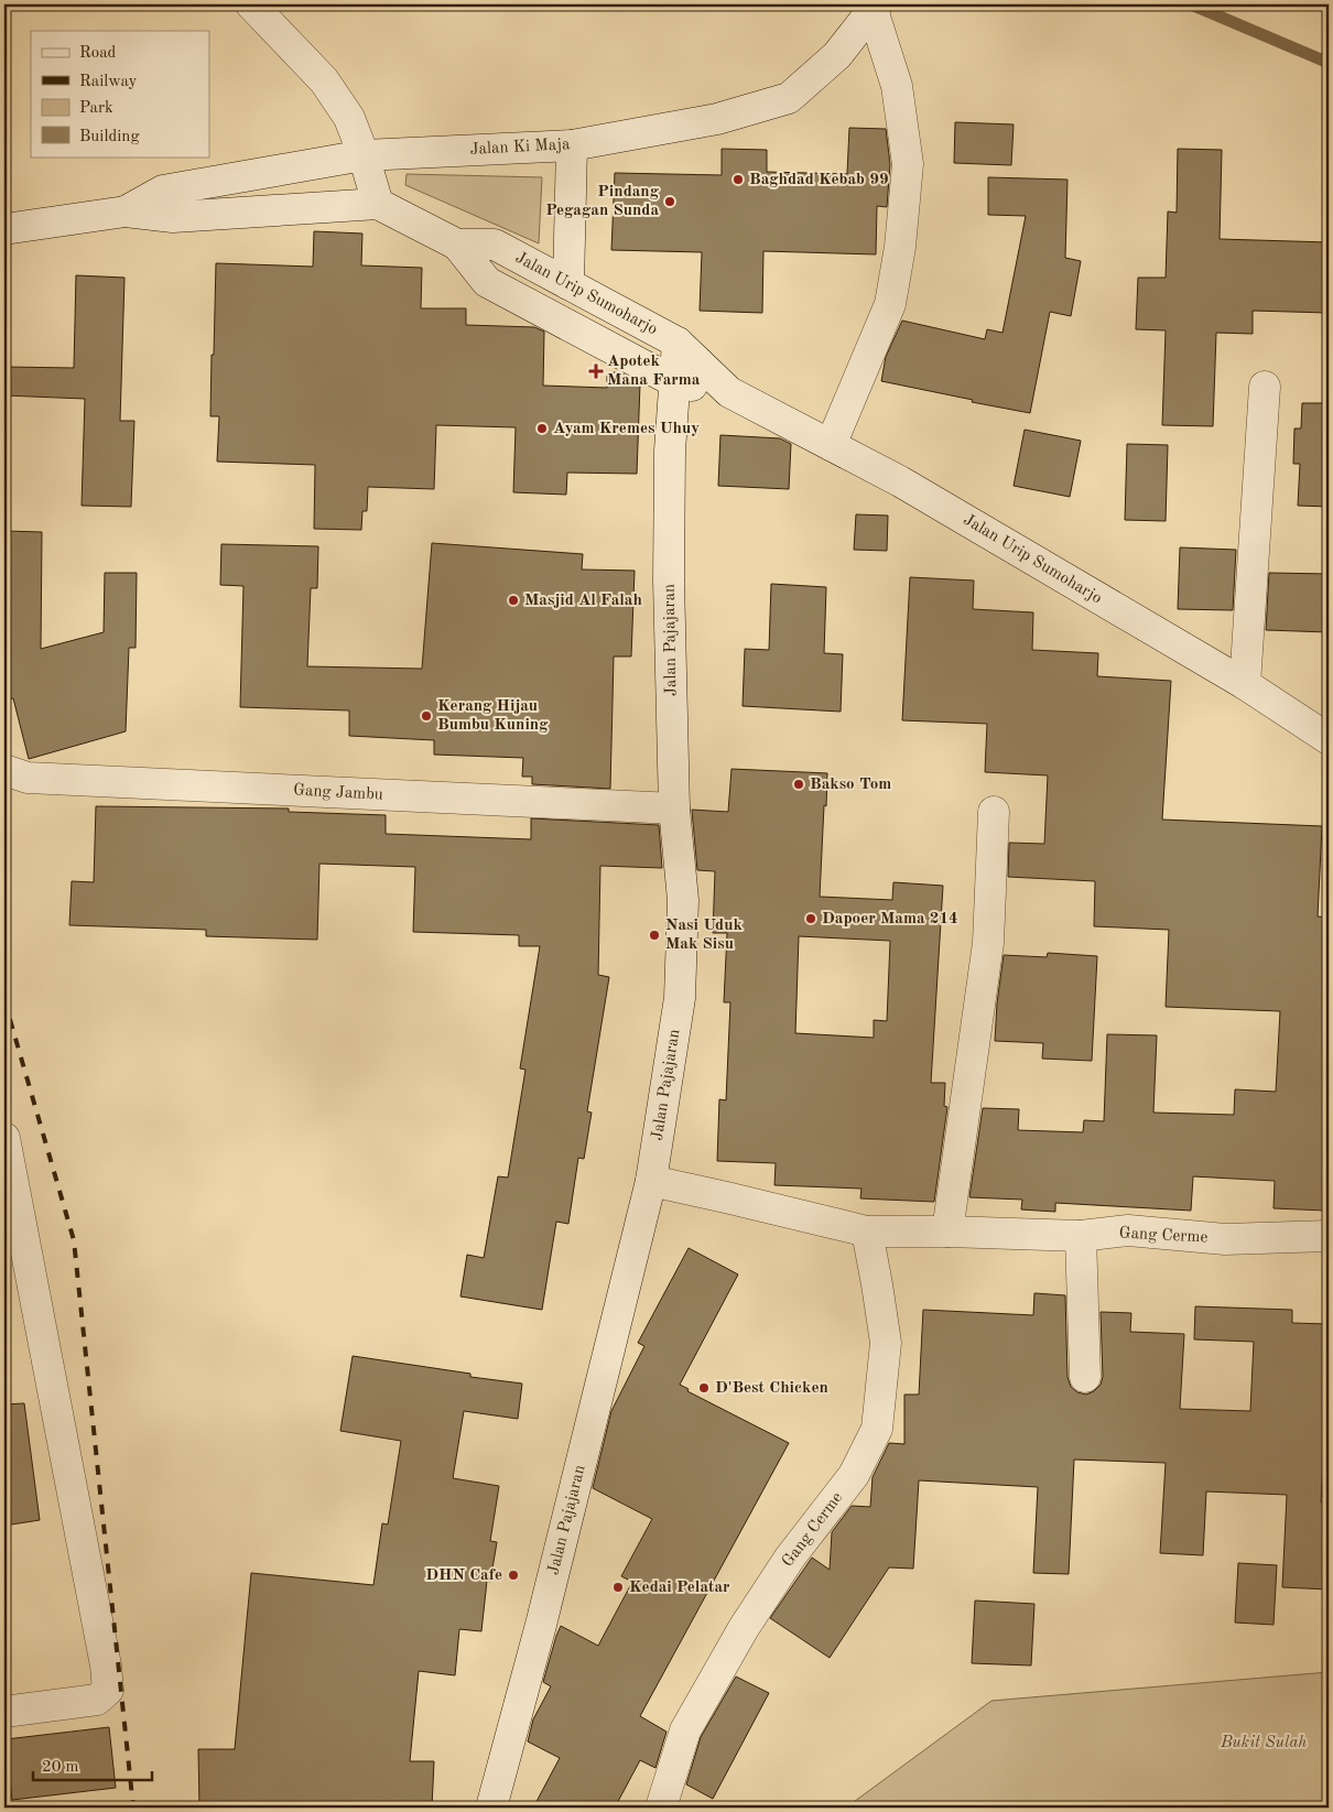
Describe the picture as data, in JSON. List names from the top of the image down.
{
  "streets": {
    "main road": [
      "Jalan Ki Maja",
      "Jalan Urip Sumoharjo",
      "Jalan Pajajaran",
      "Gang Jambu",
      "Gang Cerme"
    ]
  },
  "crossings": [
    ["Jalan Ki Maja", "Jalan Urip Sumoharjo"],
    ["Jalan Urip Sumoharjo", "Jalan Pajajaran"],
    ["Jalan Pajajaran", "Gang Jambu"],
    ["Jalan Pajajaran", "Gang Cerme"]
  ],
  "parks": ["Bukit Sulah"],
  "places": {
    "other": [
      "Baghdad Kebab 99",
      "Pindang Pegagan Sunda",
      "Ayam Kremes Uhuy",
      "Masjid Al Falah",
      "Kerang Hijau Bumbu Kuning",
      "Bakso Tom",
      "Dapoer Mama 214",
      "Nasi Uduk Mak Sisu",
      "D'Best Chicken",
      "DHN Cafe",
      "Kedai Pelatar"
    ],
    "health": ["Apotek Mana Farma"]
  },
  "legend": [
    "Road",
    "Railway",
    "Park",
    "Building"
  ],
  "scale_bar": "20 m"
}
